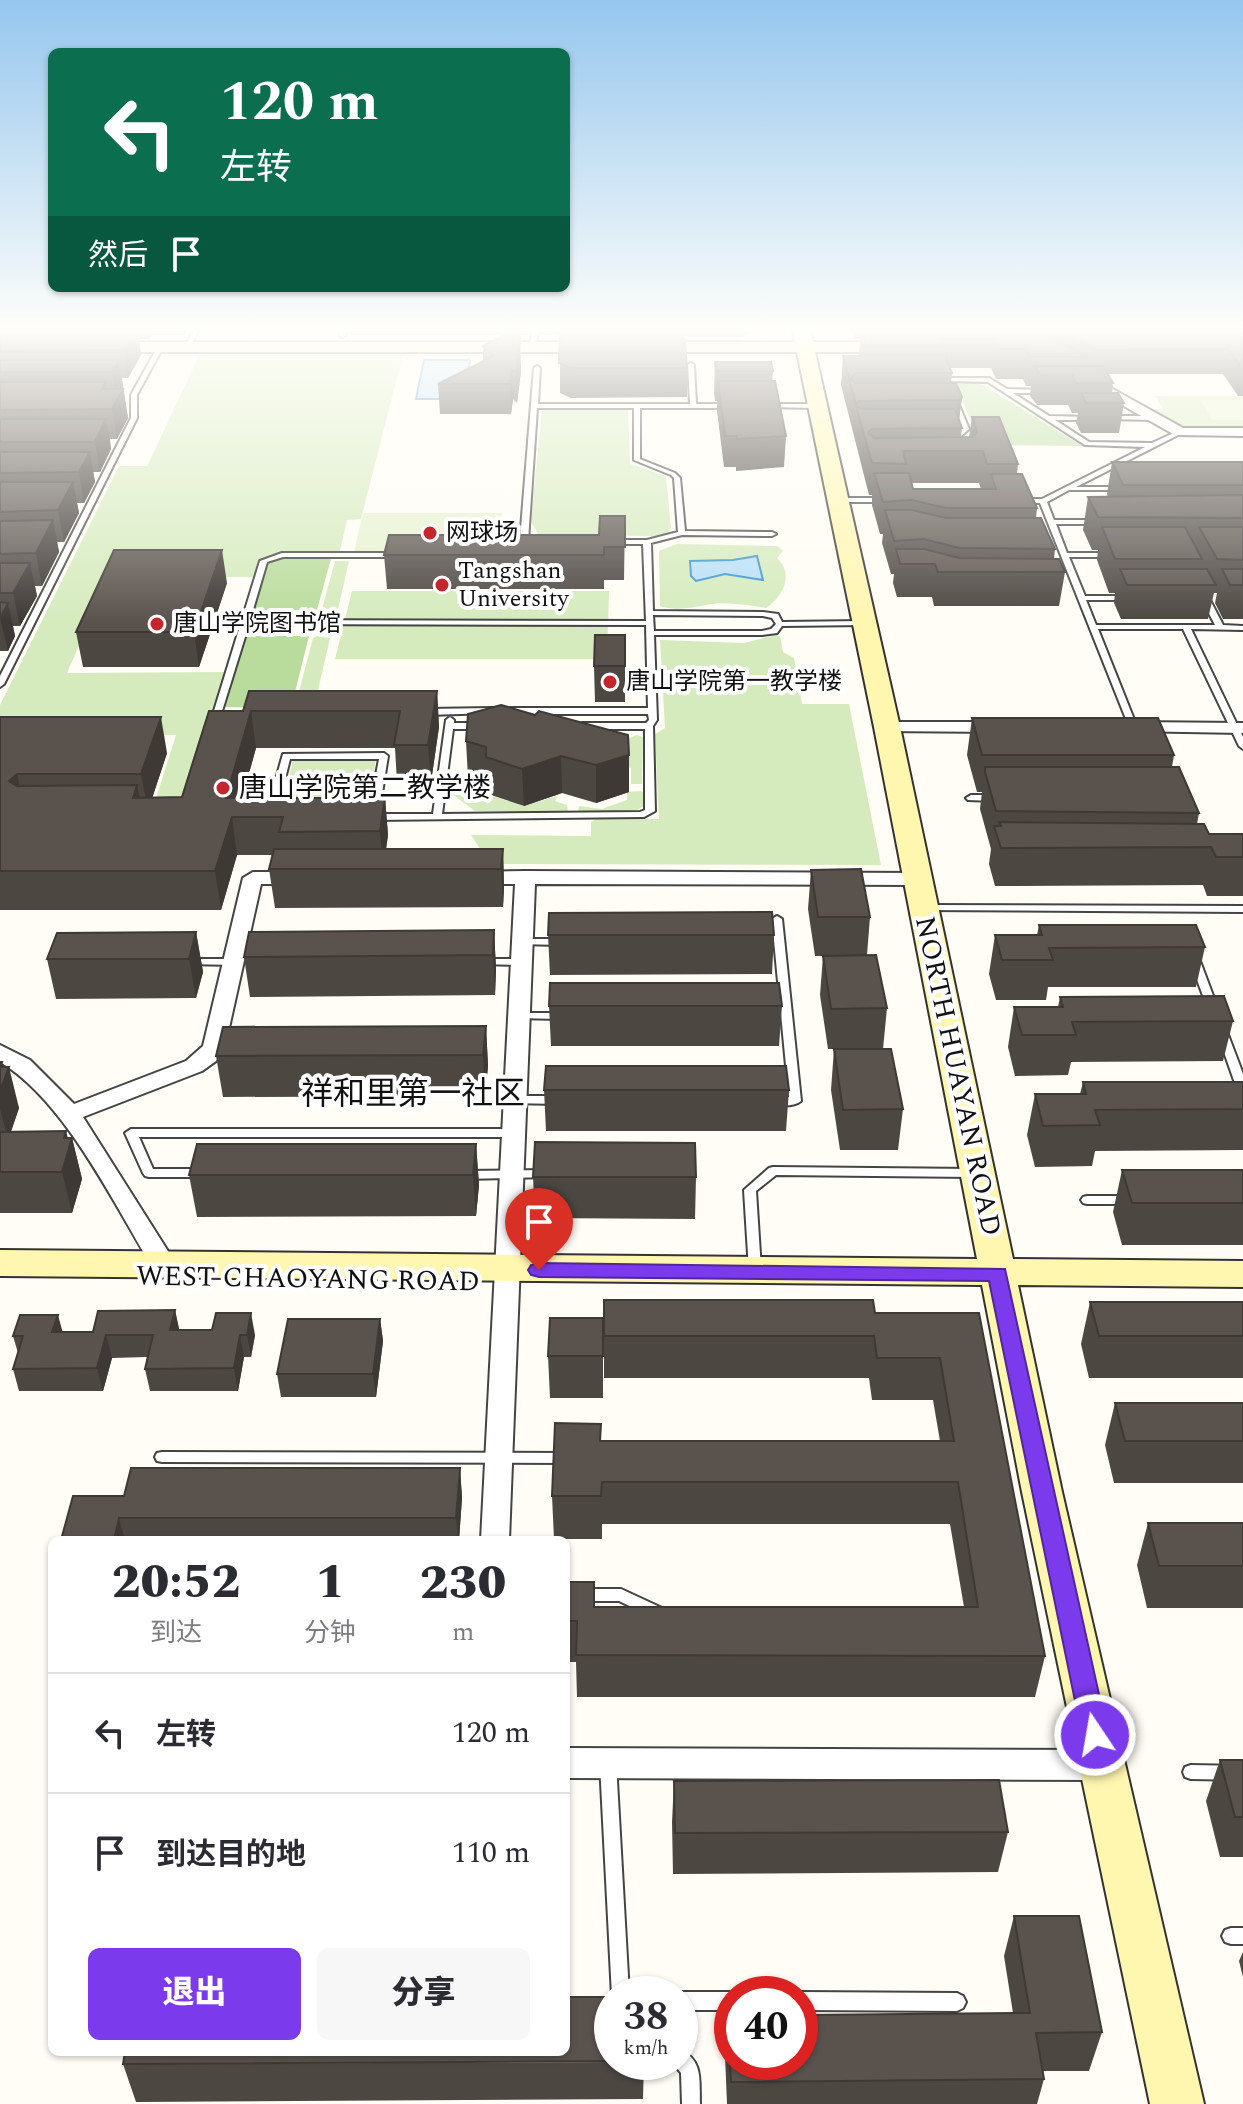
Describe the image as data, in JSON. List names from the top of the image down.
{
  "streets": {
    "street": ["NORTH HUAYAN ROAD", "WEST CHAOYANG ROAD"]
  },
  "crossings": [
    ["NORTH HUAYAN ROAD", "WEST CHAOYANG ROAD"]
  ],
  "districts": ["祥和里第一社区"],
  "places": [
    "网球场",
    "Tangshan University",
    "唐山学院图书馆",
    "唐山学院第一教学楼",
    "唐山学院第二教学楼"
  ],
  "page": {
    "turn": ["120 m", "左转"],
    "then": "然后",
    "eta": [
      "20:52",
      "到达",
      "1",
      "分钟",
      "230",
      "m"
    ],
    "list": [
      {
        "name": "左转",
        "value": "120 m"
      },
      {
        "name": "到达目的地",
        "value": "110 m"
      }
    ],
    "buttons": ["退出", "分享"],
    "speed": "38 km/h",
    "limit": "40"
  }
}
